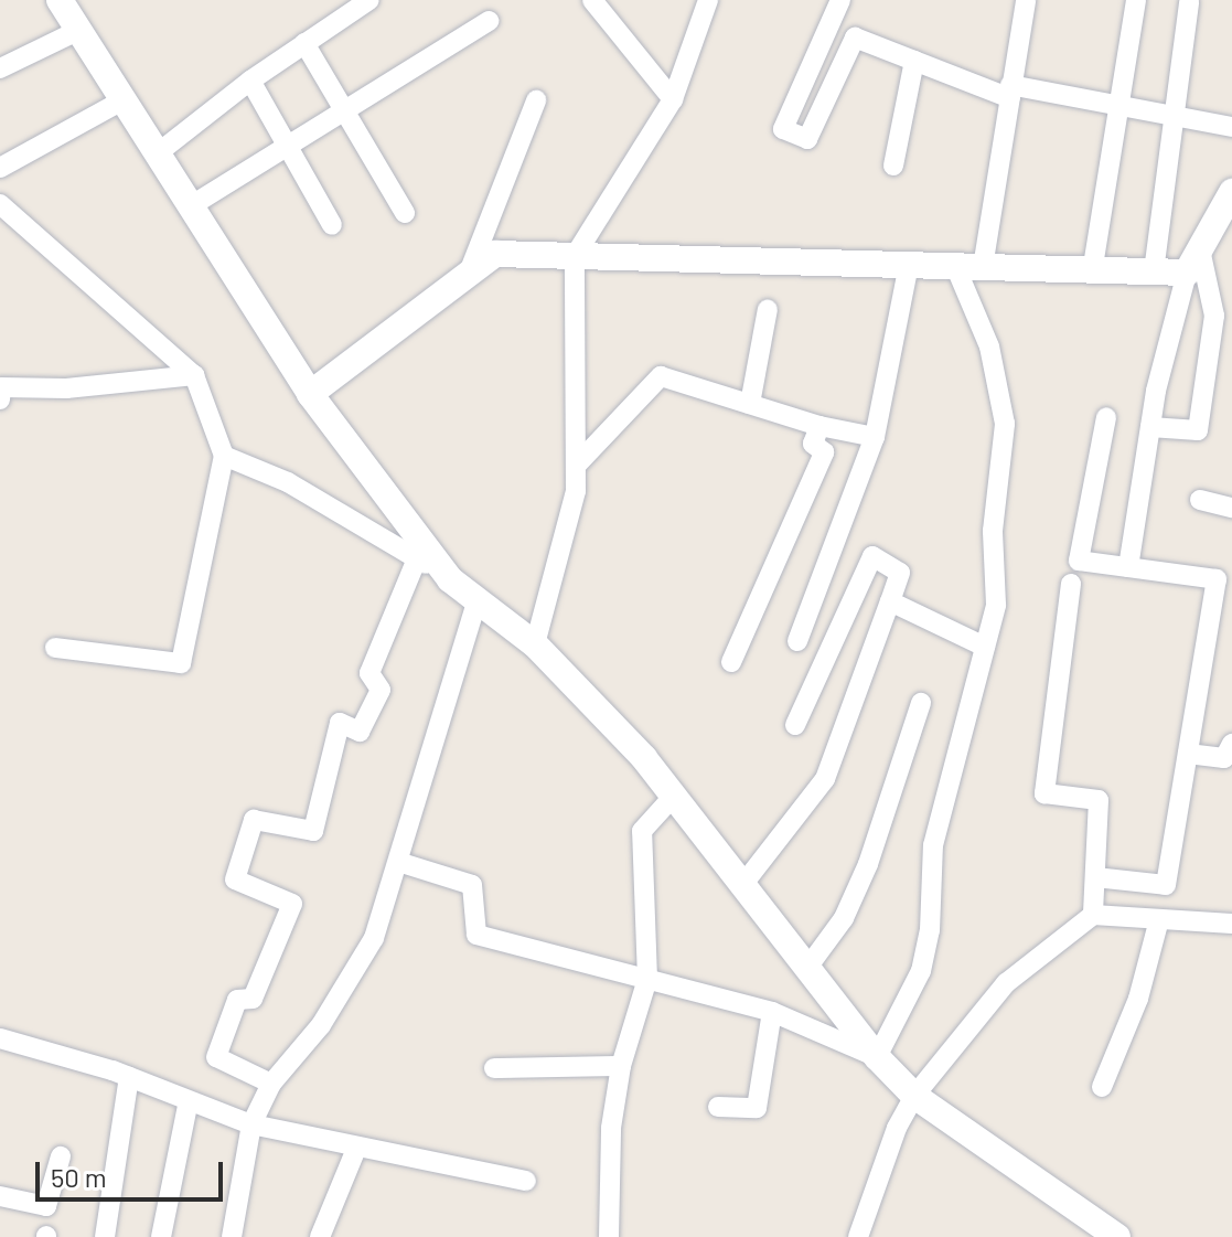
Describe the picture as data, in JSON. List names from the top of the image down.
{
  "scale_bar": "50 m"
}
